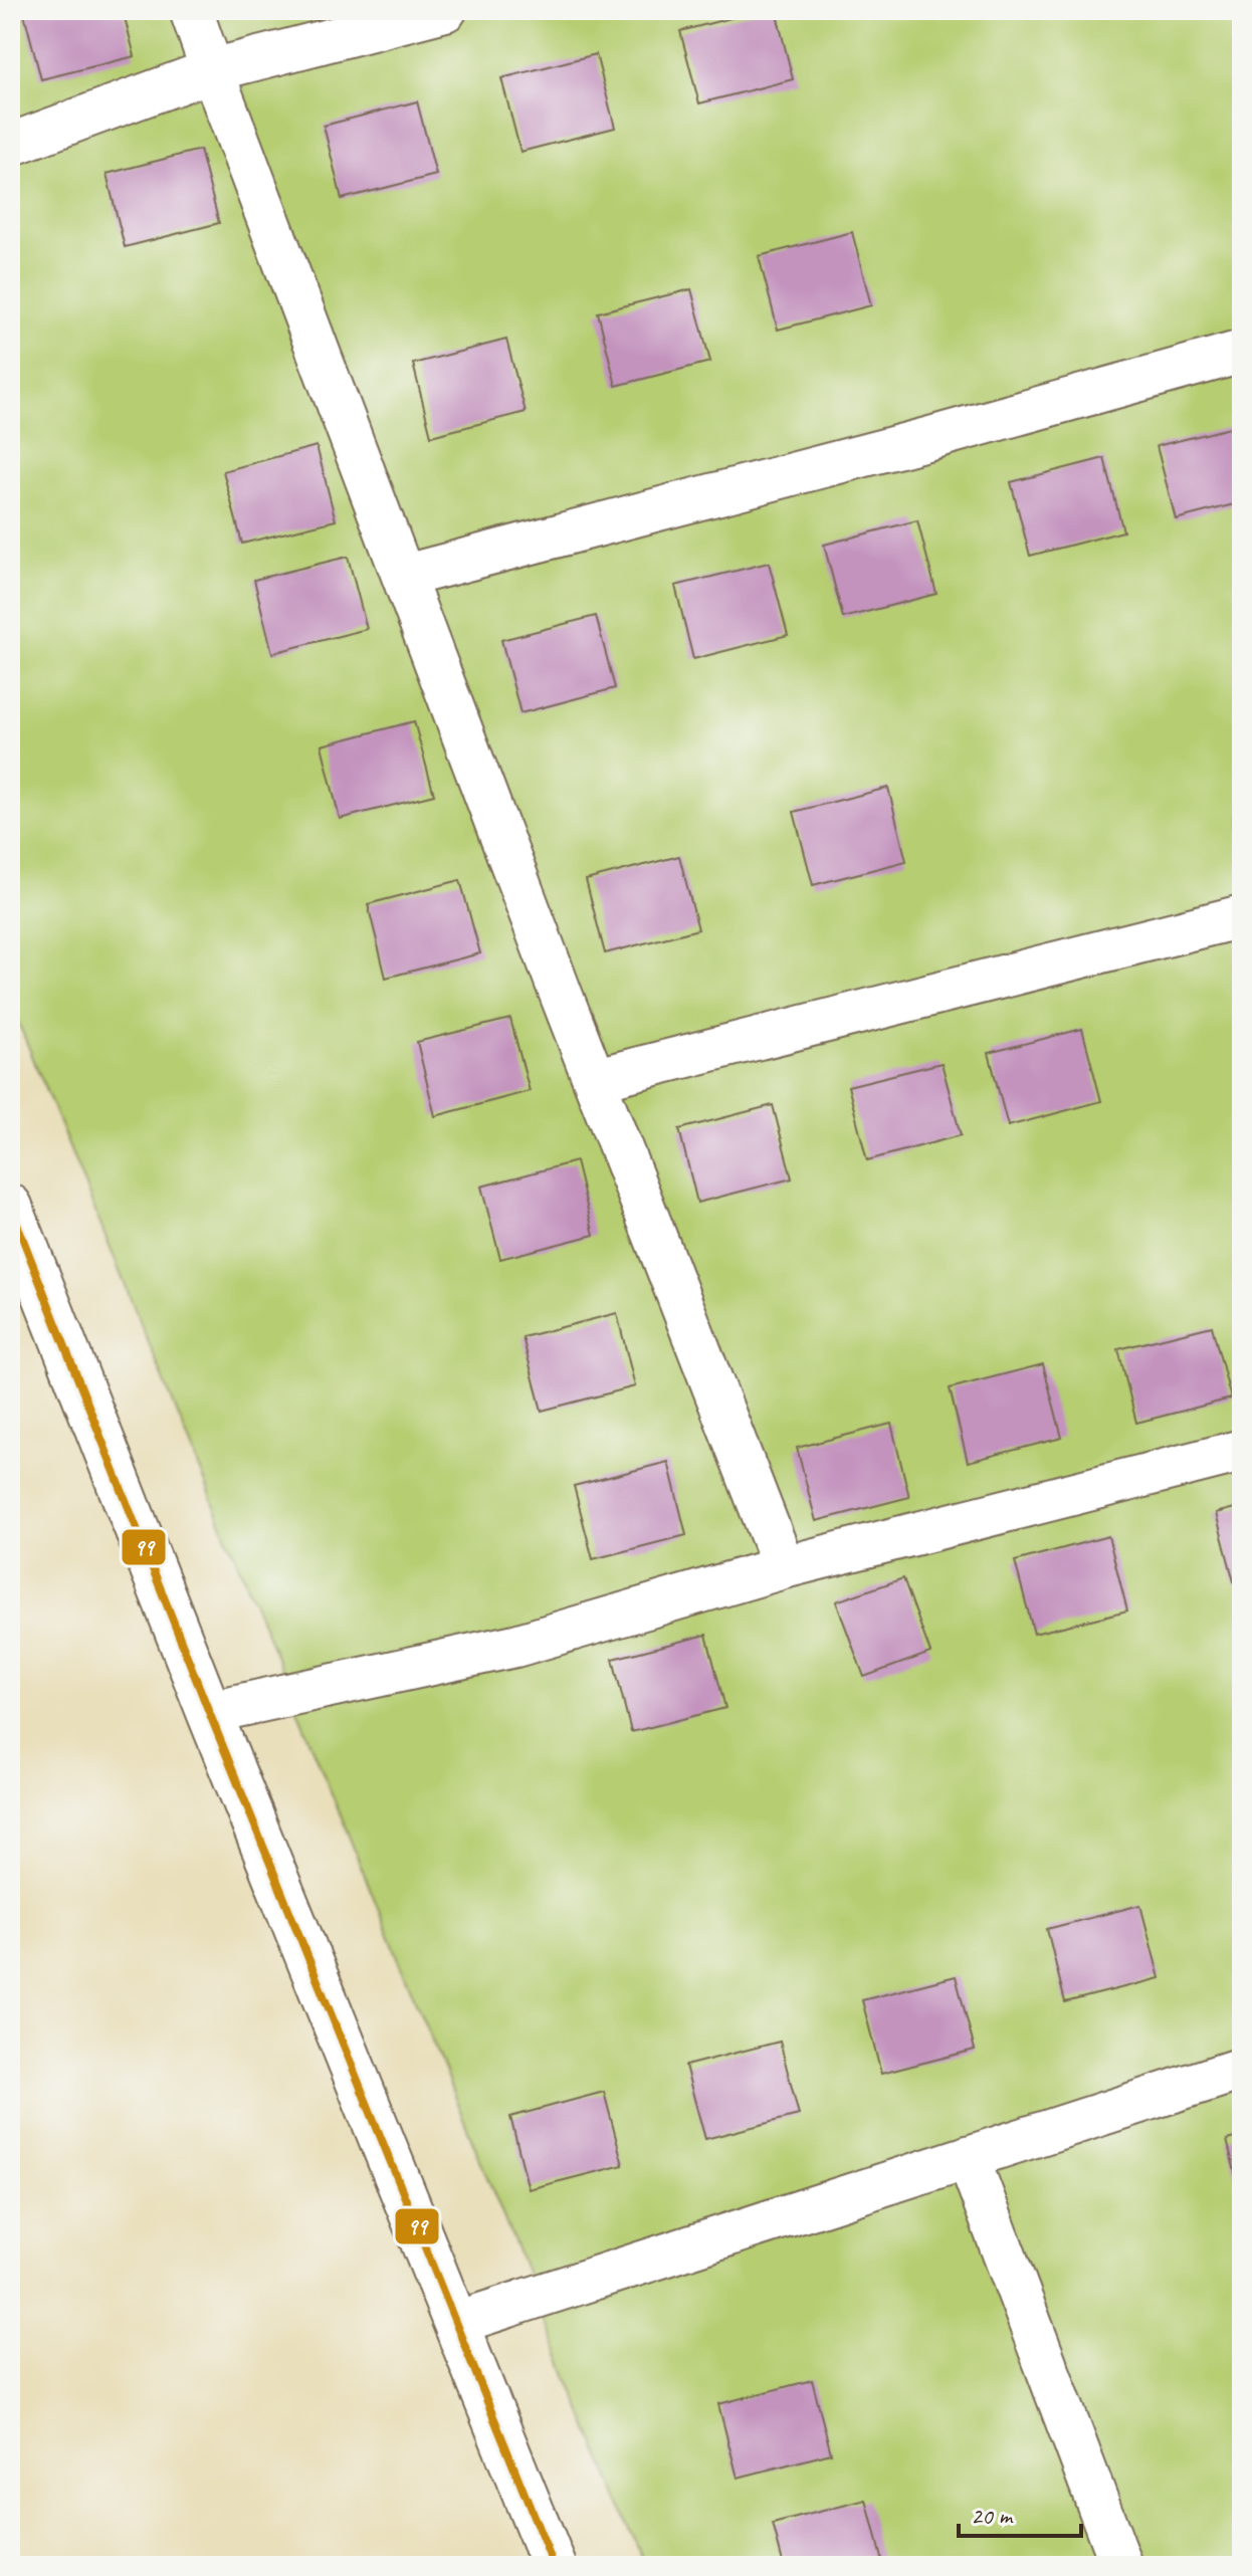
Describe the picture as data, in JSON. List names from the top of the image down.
{
  "lines": ["transit line 99"],
  "scale_bar": "20 m"
}
